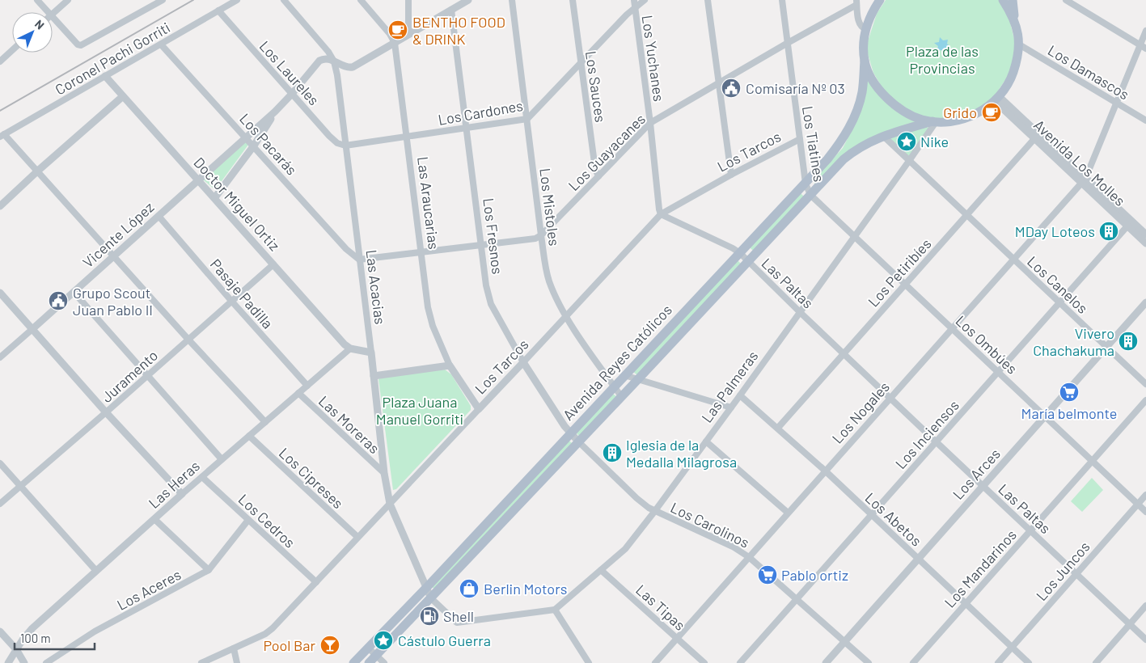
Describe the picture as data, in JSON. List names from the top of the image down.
{
  "streets": {
    "main road": ["Avenida Reyes Católicos"],
    "street": [
      "Coronel Pachi Gorriti",
      "Los Yuchanes",
      "Los Damascos",
      "Los Laureles",
      "Los Sauces",
      "Los Cardones",
      "Los Pacarás",
      "Los Tiatines",
      "Los Tarcos",
      "Los Guayacanes",
      "Avenida Los Molles",
      "Las Araucarias",
      "Doctor Miguel Ortiz",
      "Los Mistoles",
      "Vicente López",
      "Los Fresnos",
      "Los Petiribíes",
      "Las Paltas",
      "Los Canelos",
      "Las Acacias",
      "Pasaje Padilla",
      "Los Ombúes",
      "Juramento",
      "Las Palmeras",
      "Los Nogales",
      "Las Moreras",
      "Los Inciensos",
      "Los Arces",
      "Los Cipreses",
      "Las Heras",
      "Los Abetos",
      "Los Cedros",
      "Los Carolinos",
      "Los Mandarinos",
      "Los Juncos",
      "Los Aceres",
      "Las Tipas"
    ]
  },
  "crossings": [
    ["Coronel Pachi Gorriti", "Los Laureles"],
    ["Coronel Pachi Gorriti", "Los Pacarás"],
    ["Coronel Pachi Gorriti", "Doctor Miguel Ortiz"],
    ["Los Yuchanes", "Los Cardones"],
    ["Los Yuchanes", "Los Tarcos"],
    ["Los Yuchanes", "Los Guayacanes"],
    ["Los Damascos", "Los Nogales"],
    ["Los Laureles", "Los Cardones"],
    ["Los Laureles", "Las Acacias"],
    ["Los Sauces", "Los Cardones"],
    ["Los Sauces", "Los Guayacanes"],
    ["Los Cardones", "Las Araucarias"],
    ["Los Cardones", "Los Mistoles"],
    ["Los Cardones", "Los Fresnos"],
    ["Los Cardones", "Las Acacias"],
    ["Los Pacarás", "Vicente López"],
    ["Los Pacarás", "Las Acacias"],
    ["Los Tiatines", "Los Tarcos"],
    ["Los Tiatines", "Los Guayacanes"],
    ["Los Tiatines", "Los Ombúes"],
    ["Los Tiatines", "Avenida Reyes Católicos"],
    ["Los Tarcos", "Las Araucarias"],
    ["Los Tarcos", "Los Mistoles"],
    ["Los Tarcos", "Los Fresnos"],
    ["Los Tarcos", "Las Acacias"],
    ["Los Tarcos", "Los Cipreses"],
    ["Los Tarcos", "Los Cedros"],
    ["Los Guayacanes", "Los Mistoles"],
    ["Avenida Los Molles", "Los Petiribíes"],
    ["Avenida Los Molles", "Los Nogales"],
    ["Avenida Los Molles", "Los Inciensos"],
    ["Doctor Miguel Ortiz", "Vicente López"],
    ["Doctor Miguel Ortiz", "Juramento"],
    ["Doctor Miguel Ortiz", "Las Heras"],
    ["Los Mistoles", "Avenida Reyes Católicos"],
    ["Vicente López", "Pasaje Padilla"],
    ["Los Fresnos", "Avenida Reyes Católicos"],
    ["Los Fresnos", "Los Carolinos"],
    ["Los Petiribíes", "Las Paltas"],
    ["Los Petiribíes", "Los Canelos"],
    ["Los Petiribíes", "Los Ombúes"],
    ["Los Petiribíes", "Los Abetos"],
    ["Las Paltas", "Avenida Reyes Católicos"],
    ["Las Paltas", "Las Palmeras"],
    ["Las Paltas", "Los Nogales"],
    ["Las Paltas", "Los Inciensos"],
    ["Las Paltas", "Los Arces"],
    ["Las Paltas", "Los Mandarinos"],
    ["Las Paltas", "Los Juncos"],
    ["Los Canelos", "Avenida Reyes Católicos"],
    ["Los Canelos", "Las Palmeras"],
    ["Los Canelos", "Los Nogales"],
    ["Los Canelos", "Los Inciensos"],
    ["Los Canelos", "Los Arces"],
    ["Las Acacias", "Avenida Reyes Católicos"],
    ["Las Acacias", "Las Moreras"],
    ["Pasaje Padilla", "Juramento"],
    ["Pasaje Padilla", "Las Heras"],
    ["Los Ombúes", "Avenida Reyes Católicos"],
    ["Los Ombúes", "Las Palmeras"],
    ["Los Ombúes", "Los Nogales"],
    ["Los Ombúes", "Los Inciensos"],
    ["Los Ombúes", "Los Arces"],
    ["Los Ombúes", "Los Mandarinos"],
    ["Los Ombúes", "Los Juncos"],
    ["Avenida Reyes Católicos", "Las Palmeras"],
    ["Avenida Reyes Católicos", "Los Carolinos"],
    ["Las Palmeras", "Los Abetos"],
    ["Las Palmeras", "Los Carolinos"],
    ["Las Palmeras", "Las Tipas"],
    ["Los Nogales", "Los Abetos"],
    ["Los Nogales", "Los Carolinos"],
    ["Los Nogales", "Las Tipas"],
    ["Las Moreras", "Las Heras"],
    ["Los Inciensos", "Los Abetos"],
    ["Los Inciensos", "Los Carolinos"],
    ["Los Arces", "Los Abetos"],
    ["Los Arces", "Los Carolinos"],
    ["Los Cipreses", "Las Heras"],
    ["Las Heras", "Los Cedros"],
    ["Los Abetos", "Los Mandarinos"],
    ["Los Abetos", "Los Juncos"],
    ["Los Cedros", "Los Aceres"]
  ],
  "parks": ["Plaza de las Provincias", "Plaza Juana Manuel Gorriti"],
  "places": {
    "cafe": ["BENTHO FOOD & DRINK", "Grido"],
    "public building": ["Comisaría Nº 03", "Grupo Scout Juan Pablo II"],
    "place": ["Nike", "Cástulo Guerra"],
    "building": ["MDay Loteos", "Vivero Chachakuma", "Iglesia de la Medalla Milagrosa"],
    "supermarket": ["María belmonte", "Pablo ortiz"],
    "shop": ["Berlin Motors"],
    "fuel station": ["Shell"],
    "bar": ["Pool Bar"]
  },
  "scale_bar": "100 m",
  "north": "top right"
}
